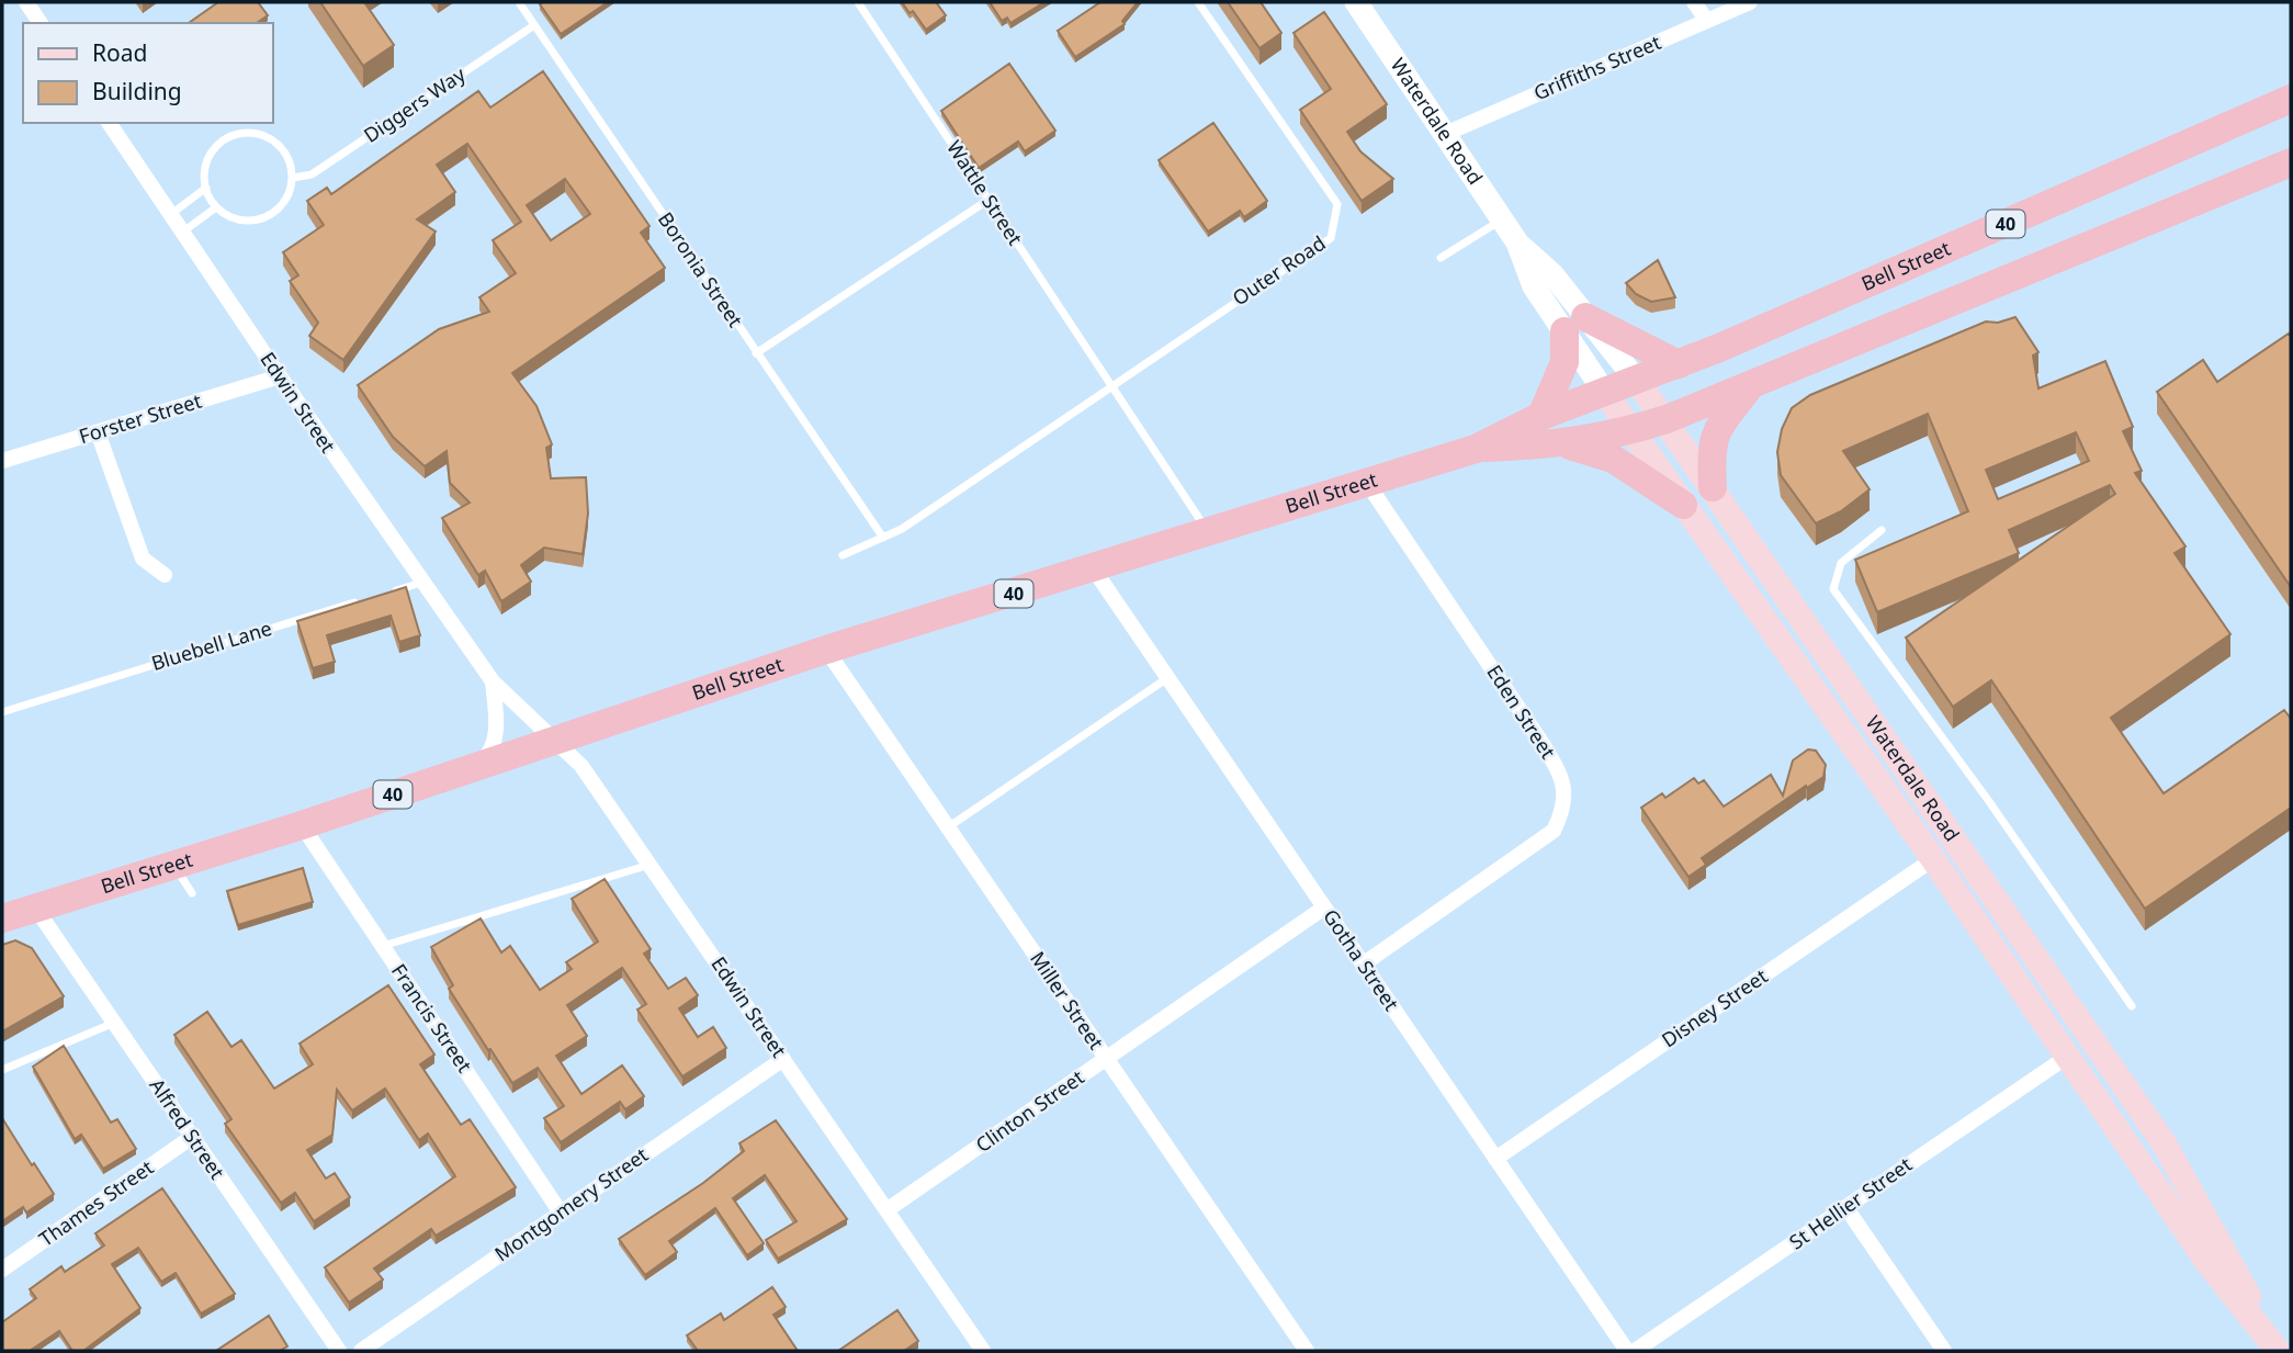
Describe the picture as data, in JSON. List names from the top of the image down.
{
  "streets": {
    "highway": ["40", "Bell Street"],
    "main road": ["Waterdale Road"],
    "street": [
      "Griffiths Street",
      "Edwin Street",
      "Forster Street",
      "Eden Street",
      "Gotha Street",
      "Miller Street",
      "Disney Street",
      "Francis Street",
      "Clinton Street",
      "Alfred Street",
      "Thames Street",
      "St Hellier Street",
      "Montgomery Street"
    ],
    "lane": [
      "Diggers Way",
      "Wattle Street",
      "Boronia Street",
      "Outer Road",
      "Bluebell Lane"
    ]
  },
  "crossings": [
    ["Griffiths Street", "Waterdale Road"],
    ["Diggers Way", "Boronia Street"],
    ["Waterdale Road", "Bell Street"],
    ["Waterdale Road", "Disney Street"],
    ["Waterdale Road", "St Hellier Street"],
    ["Wattle Street", "Bell Street"],
    ["Wattle Street", "Outer Road"],
    ["Bell Street", "Edwin Street"],
    ["Bell Street", "Eden Street"],
    ["Bell Street", "Gotha Street"],
    ["Bell Street", "Miller Street"],
    ["Bell Street", "Francis Street"],
    ["Bell Street", "Alfred Street"],
    ["Boronia Street", "Outer Road"],
    ["Edwin Street", "Forster Street"],
    ["Edwin Street", "Clinton Street"],
    ["Edwin Street", "Montgomery Street"],
    ["Eden Street", "Gotha Street"],
    ["Gotha Street", "Disney Street"],
    ["Gotha Street", "Clinton Street"],
    ["Miller Street", "Clinton Street"],
    ["Francis Street", "Montgomery Street"],
    ["Alfred Street", "Thames Street"]
  ],
  "legend": ["Road", "Building"]
}
